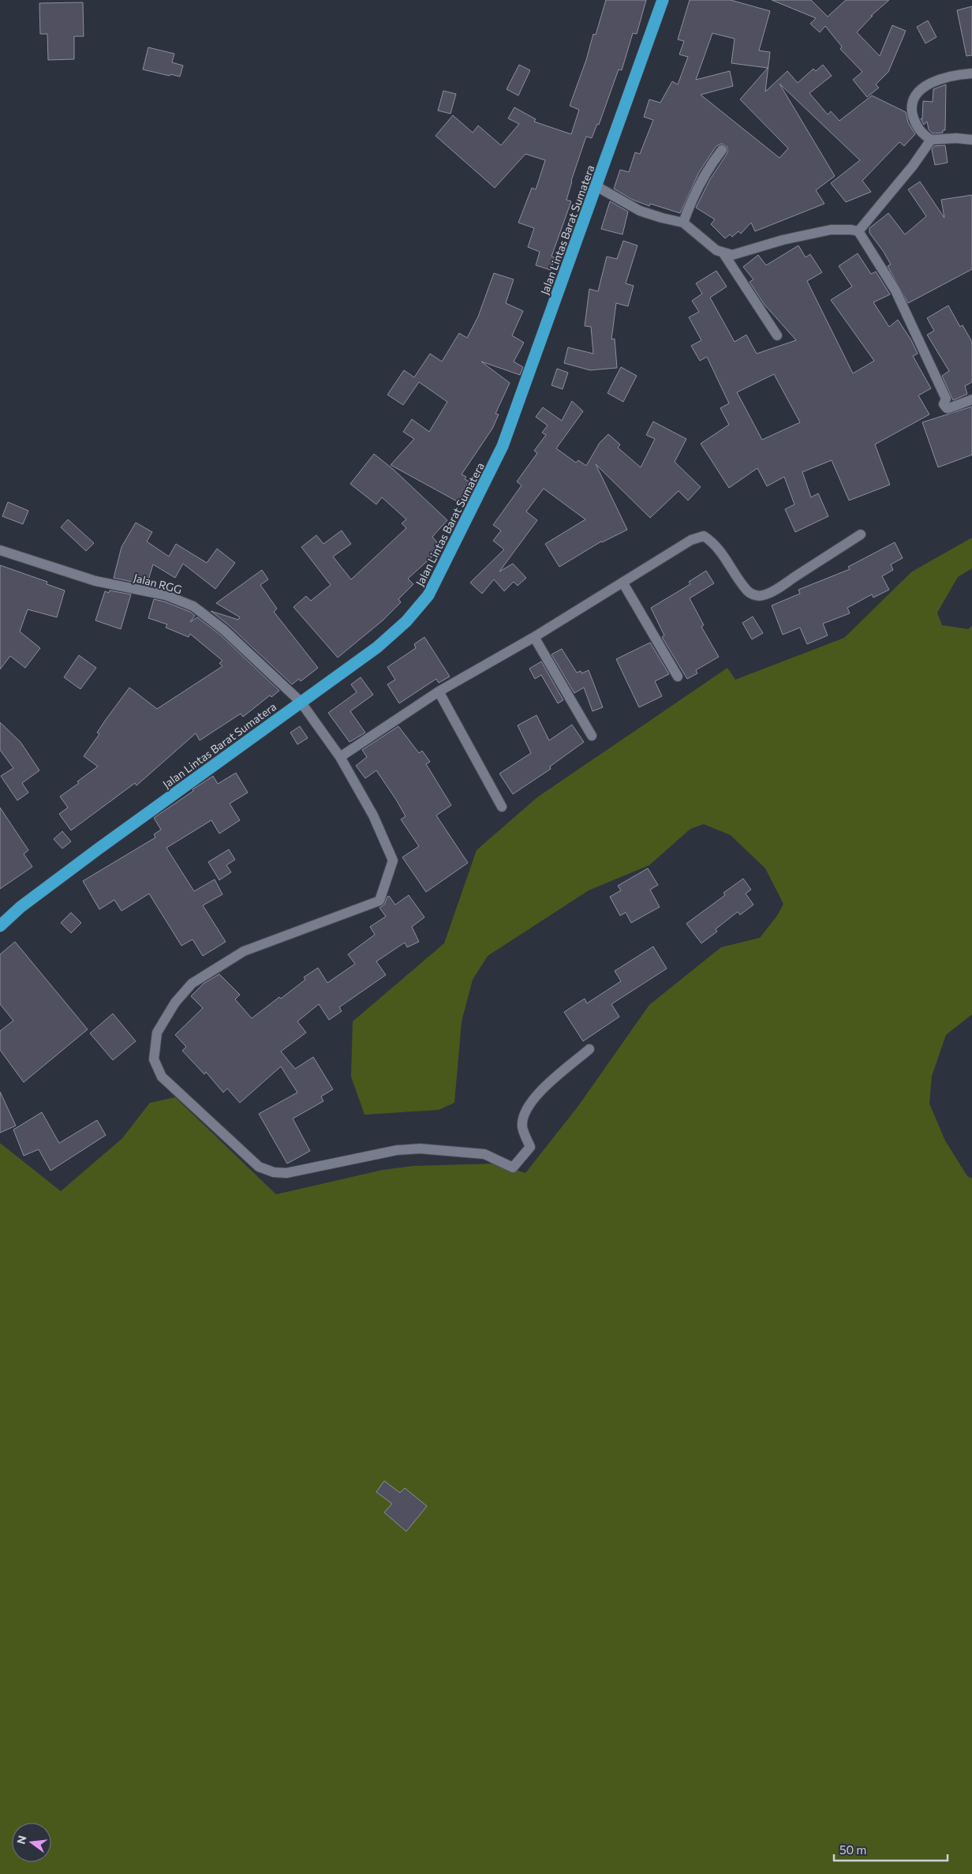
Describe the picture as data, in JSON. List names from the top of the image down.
{
  "streets": {
    "highway": ["Jalan Lintas Barat Sumatera"],
    "street": ["Jalan RGG"]
  },
  "crossings": [
    ["Jalan Lintas Barat Sumatera", "Jalan RGG"]
  ],
  "scale_bar": "50 m",
  "north": "left"
}
